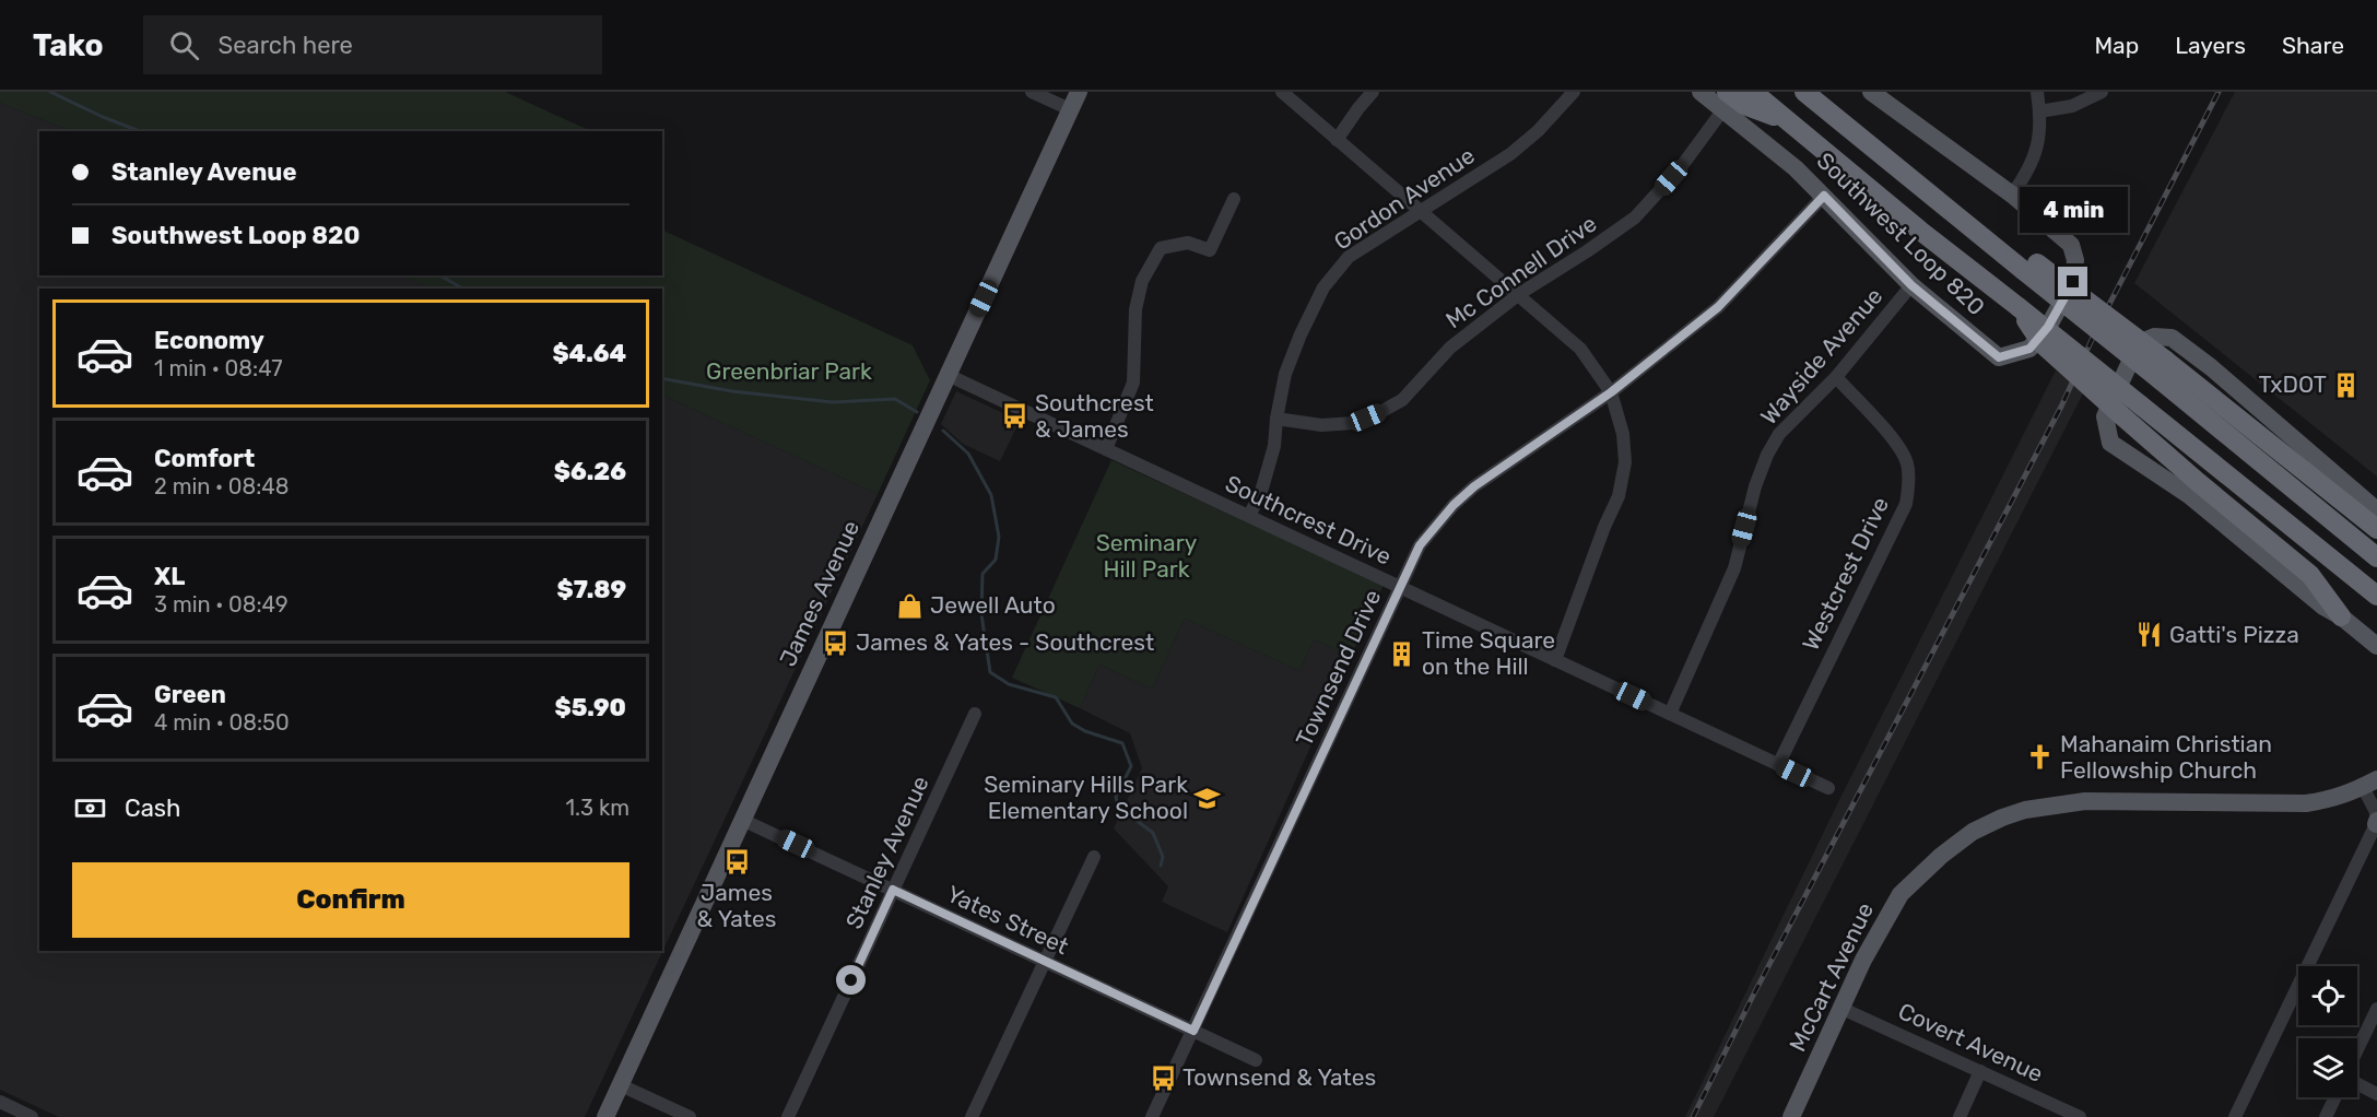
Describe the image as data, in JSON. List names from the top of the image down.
{
  "streets": {
    "main road": ["Southwest Loop 820", "James Avenue", "McCart Avenue"],
    "street": [
      "Gordon Avenue",
      "Mc Connell Drive",
      "Wayside Avenue",
      "Southcrest Drive",
      "Westcrest Drive",
      "Townsend Drive",
      "Stanley Avenue",
      "Yates Street",
      "Covert Avenue"
    ]
  },
  "crossings": [
    ["Gordon Avenue", "Mc Connell Drive"],
    ["Gordon Avenue", "Southcrest Drive"],
    ["Southwest Loop 820", "Mc Connell Drive"],
    ["Southwest Loop 820", "Wayside Avenue"],
    ["Southwest Loop 820", "Townsend Drive"],
    ["Wayside Avenue", "Southcrest Drive"],
    ["Wayside Avenue", "Westcrest Drive"],
    ["Southcrest Drive", "Westcrest Drive"],
    ["Southcrest Drive", "James Avenue"],
    ["Southcrest Drive", "Townsend Drive"],
    ["James Avenue", "Yates Street"],
    ["Townsend Drive", "Yates Street"],
    ["Stanley Avenue", "Yates Street"],
    ["McCart Avenue", "Covert Avenue"]
  ],
  "parks": ["Greenbriar Park", "Seminary Hill Park"],
  "places": {
    "building": ["TxDOT", "Time Square on the Hill"],
    "bus stop": [
      "Southcrest & James",
      "James & Yates - Southcrest",
      "James & Yates",
      "Townsend & Yates"
    ],
    "shop": ["Jewell Auto"],
    "restaurant": ["Gatti's Pizza"],
    "church": ["Mahanaim Christian Fellowship Church"],
    "school or university": ["Seminary Hills Park Elementary School"]
  },
  "page": {
    "header": "Tako",
    "search": "Search here",
    "nav": ["Map", "Layers", "Share"],
    "banner": ["Stanley Avenue", "Southwest Loop 820"],
    "bubble": "4 min",
    "list": [
      {
        "name": "Economy",
        "note": "1 min · 08:47",
        "value": "$4.64"
      },
      {
        "name": "Comfort",
        "note": "2 min · 08:48",
        "value": "$6.26"
      },
      {
        "name": "XL",
        "note": "3 min · 08:49",
        "value": "$7.89"
      },
      {
        "name": "Green",
        "note": "4 min · 08:50",
        "value": "$5.90"
      }
    ],
    "pay": ["Cash", "1.3 km"],
    "buttons": "Confirm"
  }
}
